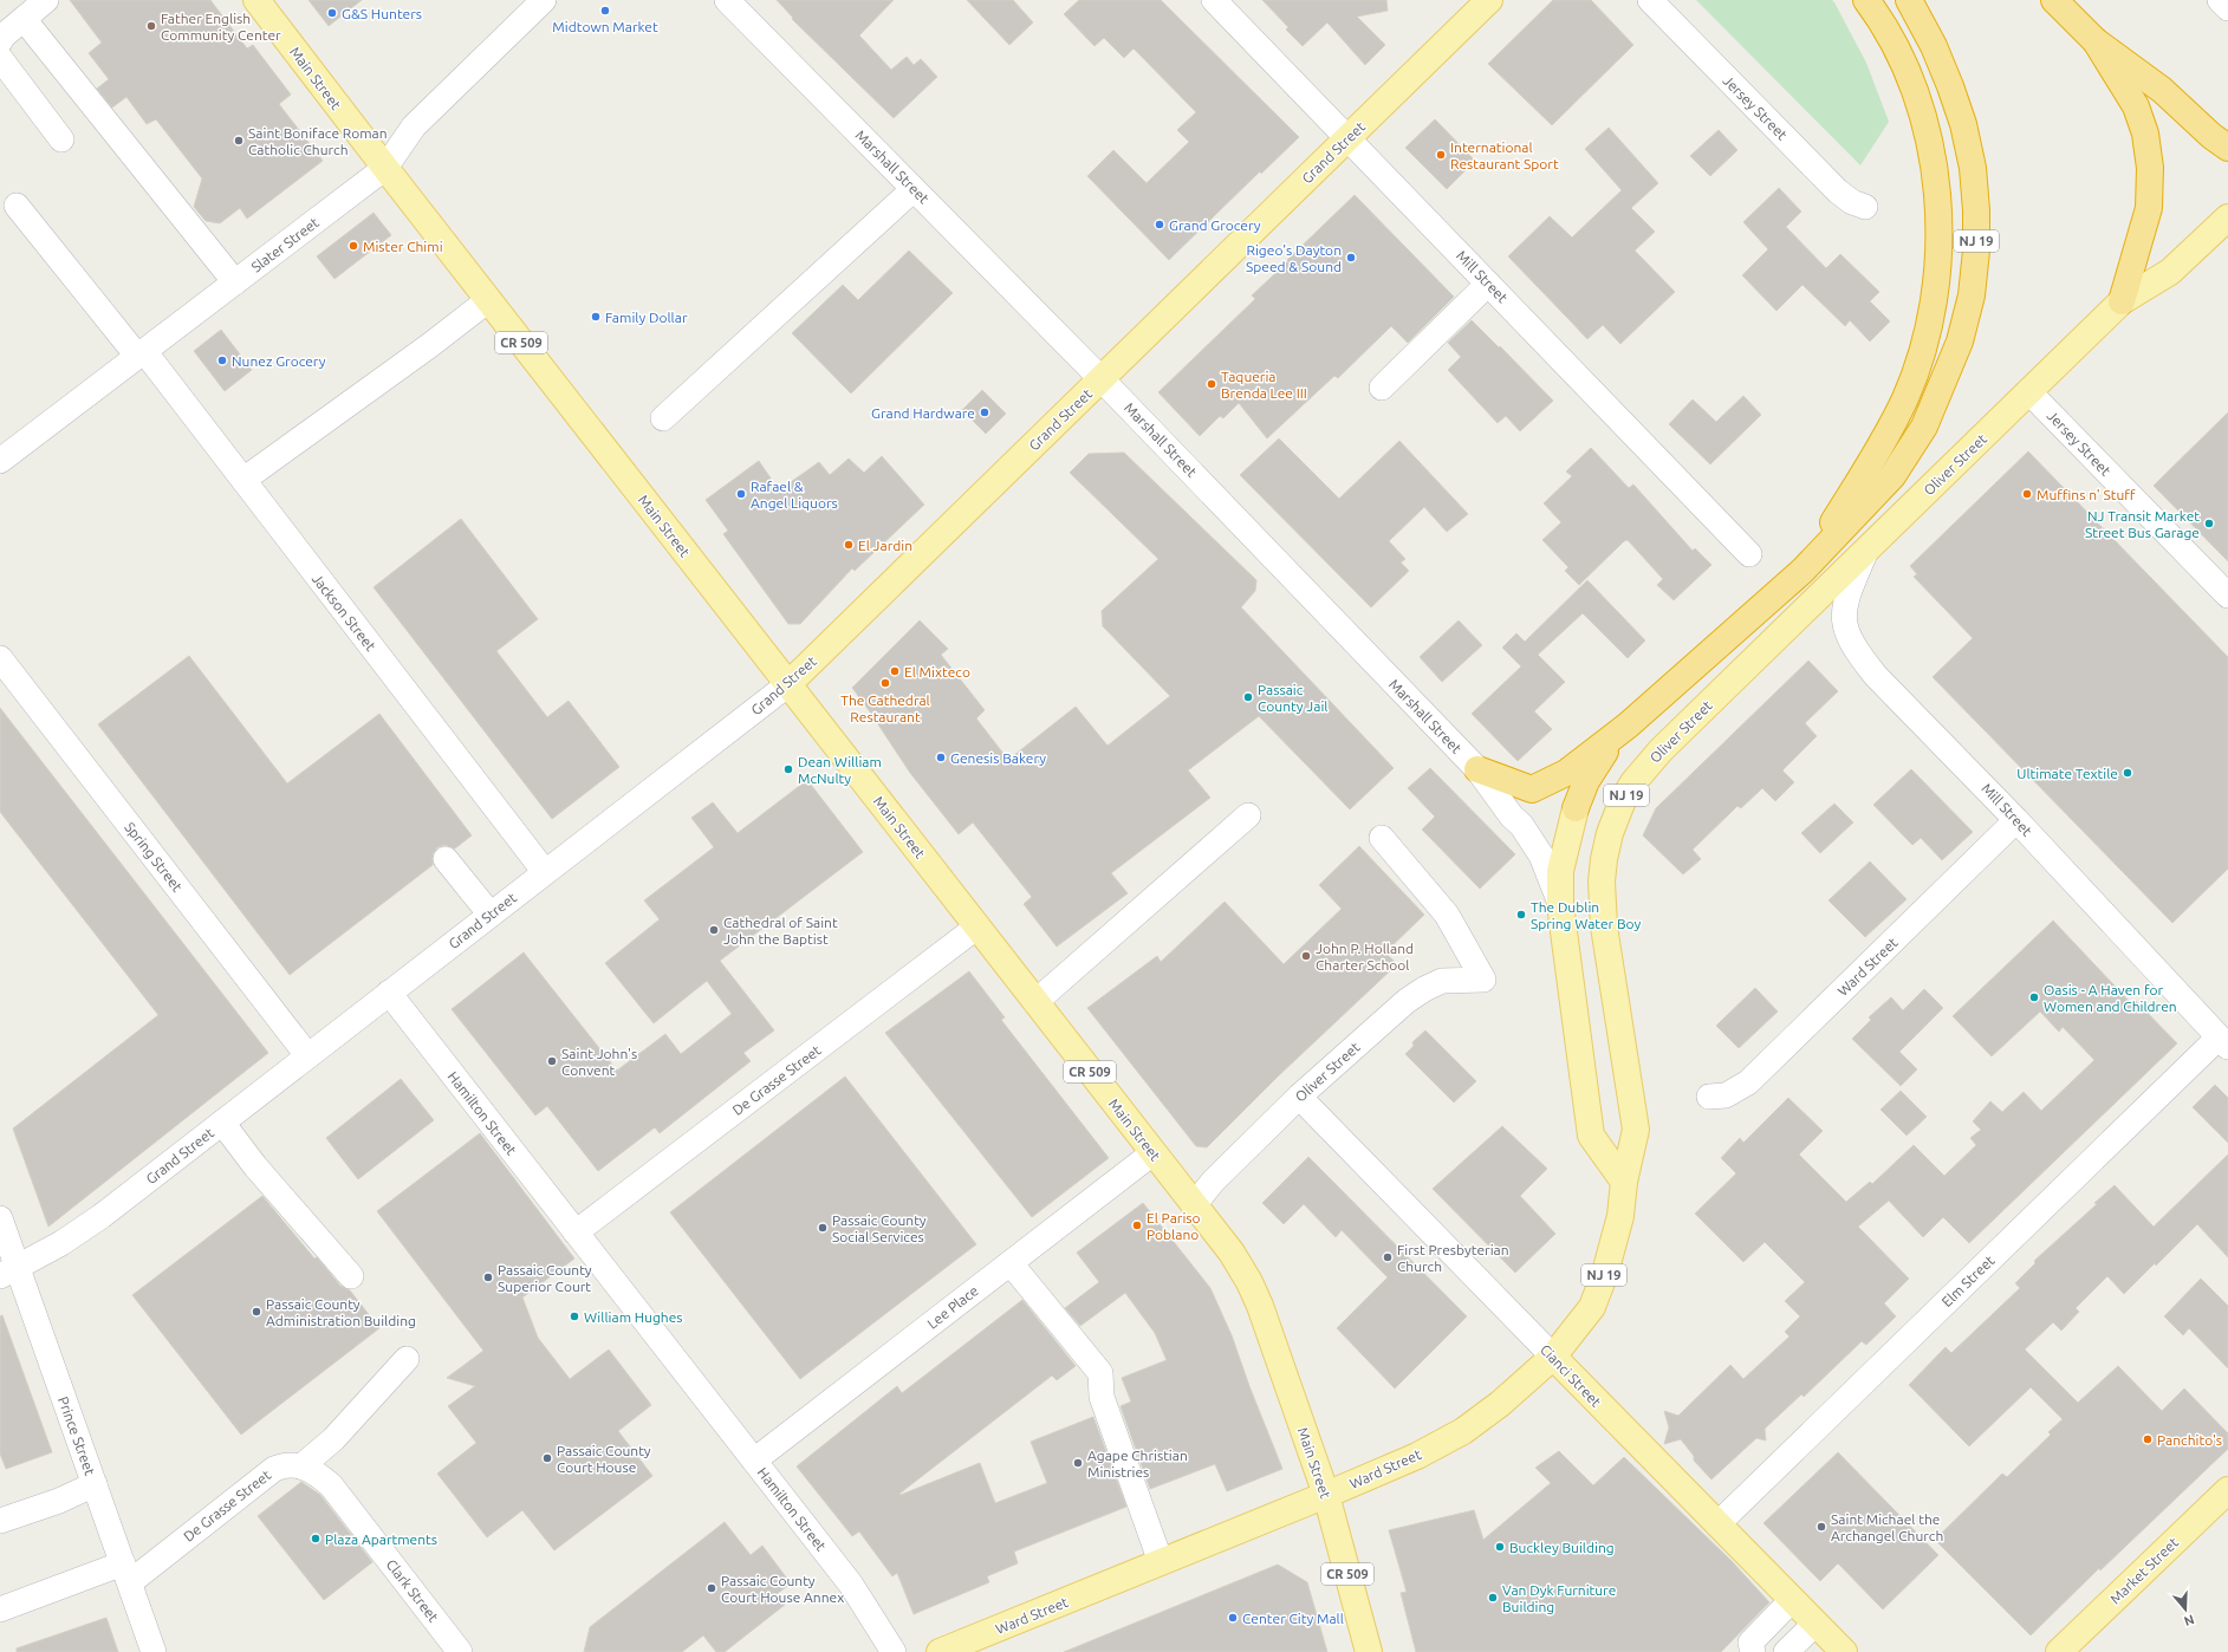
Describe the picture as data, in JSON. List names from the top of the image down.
{
  "streets": {
    "highway": ["NJ 19"],
    "main road": [
      "Main Street",
      "Grand Street",
      "CR 509",
      "Oliver Street",
      "Ward Street",
      "Cianci Street",
      "Market Street"
    ],
    "street": [
      "Jersey Street",
      "Marshall Street",
      "Slater Street",
      "Mill Street",
      "Jackson Street",
      "Spring Street",
      "De Grasse Street",
      "Hamilton Street",
      "Elm Street",
      "Lee Place",
      "Prince Street",
      "Clark Street"
    ]
  },
  "crossings": [
    ["Main Street", "Grand Street"],
    ["Main Street", "Slater Street"],
    ["Main Street", "Oliver Street"],
    ["Main Street", "Ward Street"],
    ["Main Street", "De Grasse Street"],
    ["Main Street", "Lee Place"],
    ["Jersey Street", "Oliver Street"],
    ["Grand Street", "Marshall Street"],
    ["Grand Street", "Mill Street"],
    ["Grand Street", "Jackson Street"],
    ["Grand Street", "Spring Street"],
    ["Grand Street", "Hamilton Street"],
    ["Grand Street", "Prince Street"],
    ["Marshall Street", "NJ 19"],
    ["NJ 19", "Oliver Street"],
    ["NJ 19", "Ward Street"],
    ["Slater Street", "Jackson Street"],
    ["Mill Street", "Oliver Street"],
    ["Mill Street", "Ward Street"],
    ["Mill Street", "Elm Street"],
    ["Oliver Street", "Ward Street"],
    ["Oliver Street", "Cianci Street"],
    ["Ward Street", "Cianci Street"],
    ["De Grasse Street", "Hamilton Street"],
    ["De Grasse Street", "Prince Street"],
    ["De Grasse Street", "Clark Street"],
    ["Hamilton Street", "Lee Place"],
    ["Elm Street", "Cianci Street"]
  ],
  "places": [
    "Midtown Market",
    "G&S Hunters",
    "Father English Community Center",
    "Saint Boniface Roman Catholic Church",
    "International Restaurant Sport",
    "Grand Grocery",
    "Mister Chimi",
    "Rigeo's Dayton Speed & Sound",
    "Family Dollar",
    "Nunez Grocery",
    "Taqueria Brenda Lee III",
    "Grand Hardware",
    "Rafael & Angel Liquors",
    "Muffins n' Stuff",
    "NJ Transit Market Street Bus Garage",
    "El Jardin",
    "El Mixteco",
    "The Cathedral Restaurant",
    "Passaic County Jail",
    "Genesis Bakery",
    "Dean William McNulty",
    "Ultimate Textile",
    "The Dublin Spring Water Boy",
    "Cathedral of Saint John the Baptist",
    "John P. Holland Charter School",
    "Oasis - A Haven for Women and Children",
    "Saint John's Convent",
    "El Pariso Poblano",
    "Passaic County Social Services",
    "First Presbyterian Church",
    "Passaic County Superior Court",
    "Passaic County Administration Building",
    "William Hughes",
    "Panchito's",
    "Passaic County Court House",
    "Agape Christian Ministries",
    "Saint Michael the Archangel Church",
    "Plaza Apartments",
    "Buckley Building",
    "Passaic County Court House Annex",
    "Van Dyk Furniture Building",
    "Center City Mall"
  ],
  "north": "bottom"
}
